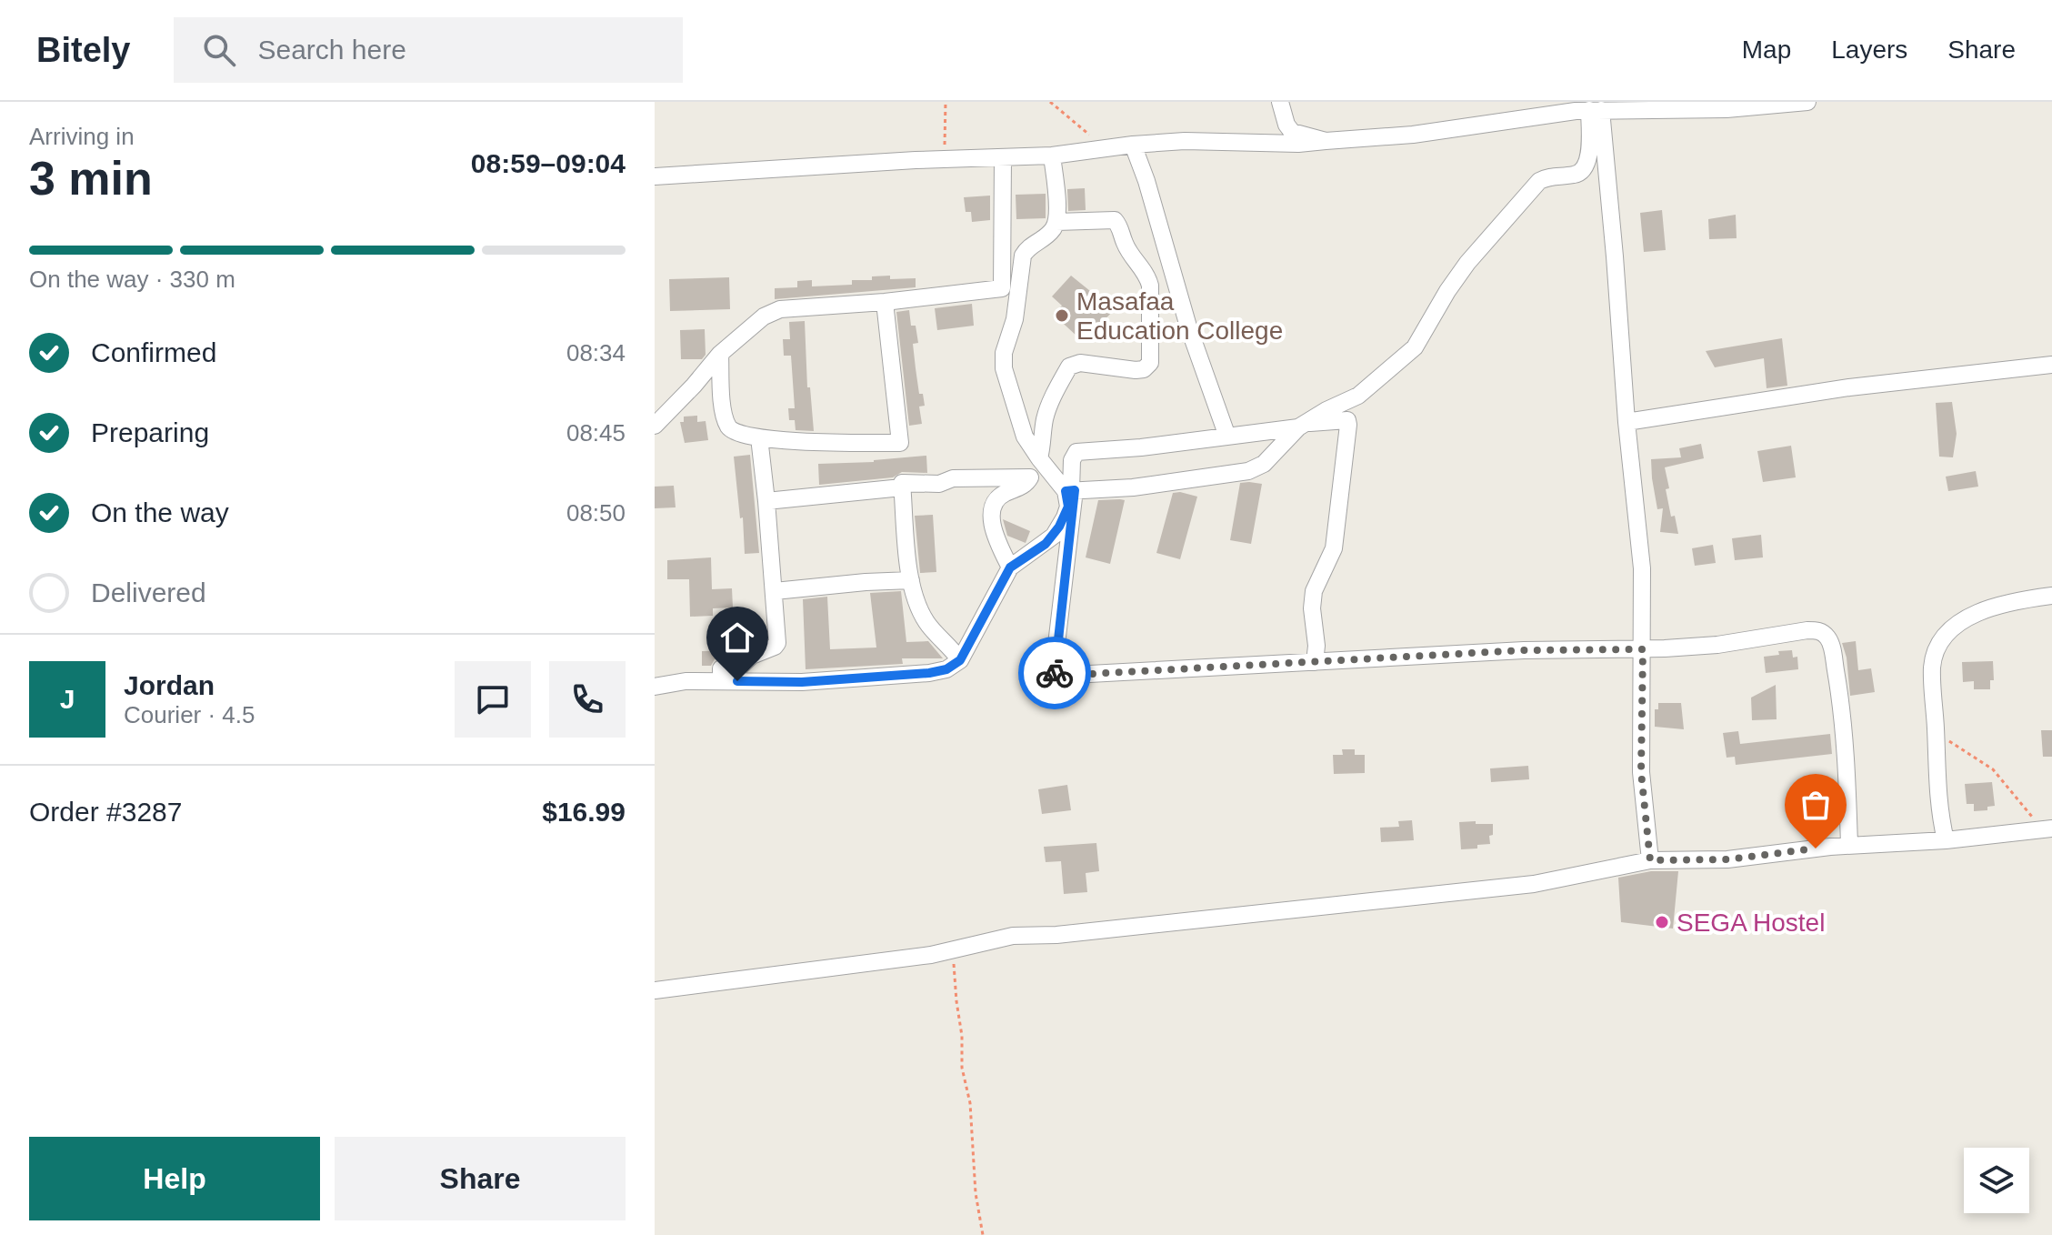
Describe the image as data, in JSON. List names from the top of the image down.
{
  "places": ["Masafaa Education College", "SEGA Hostel"],
  "page": {
    "header": "Bitely",
    "search": "Search here",
    "nav": ["Map", "Layers", "Share"],
    "heading": ["3 min", "Arriving in", "08:59–09:04"],
    "panel": [
      "Jordan",
      "Courier · 4.5",
      "Order #3287",
      "$16.99"
    ],
    "bar": "On the way · 330 m",
    "list": [
      ["Confirmed", "08:34"],
      ["Preparing", "08:45"],
      ["On the way", "08:50"],
      "Delivered"
    ],
    "round": "J",
    "buttons": ["Help", "Share"]
  }
}
